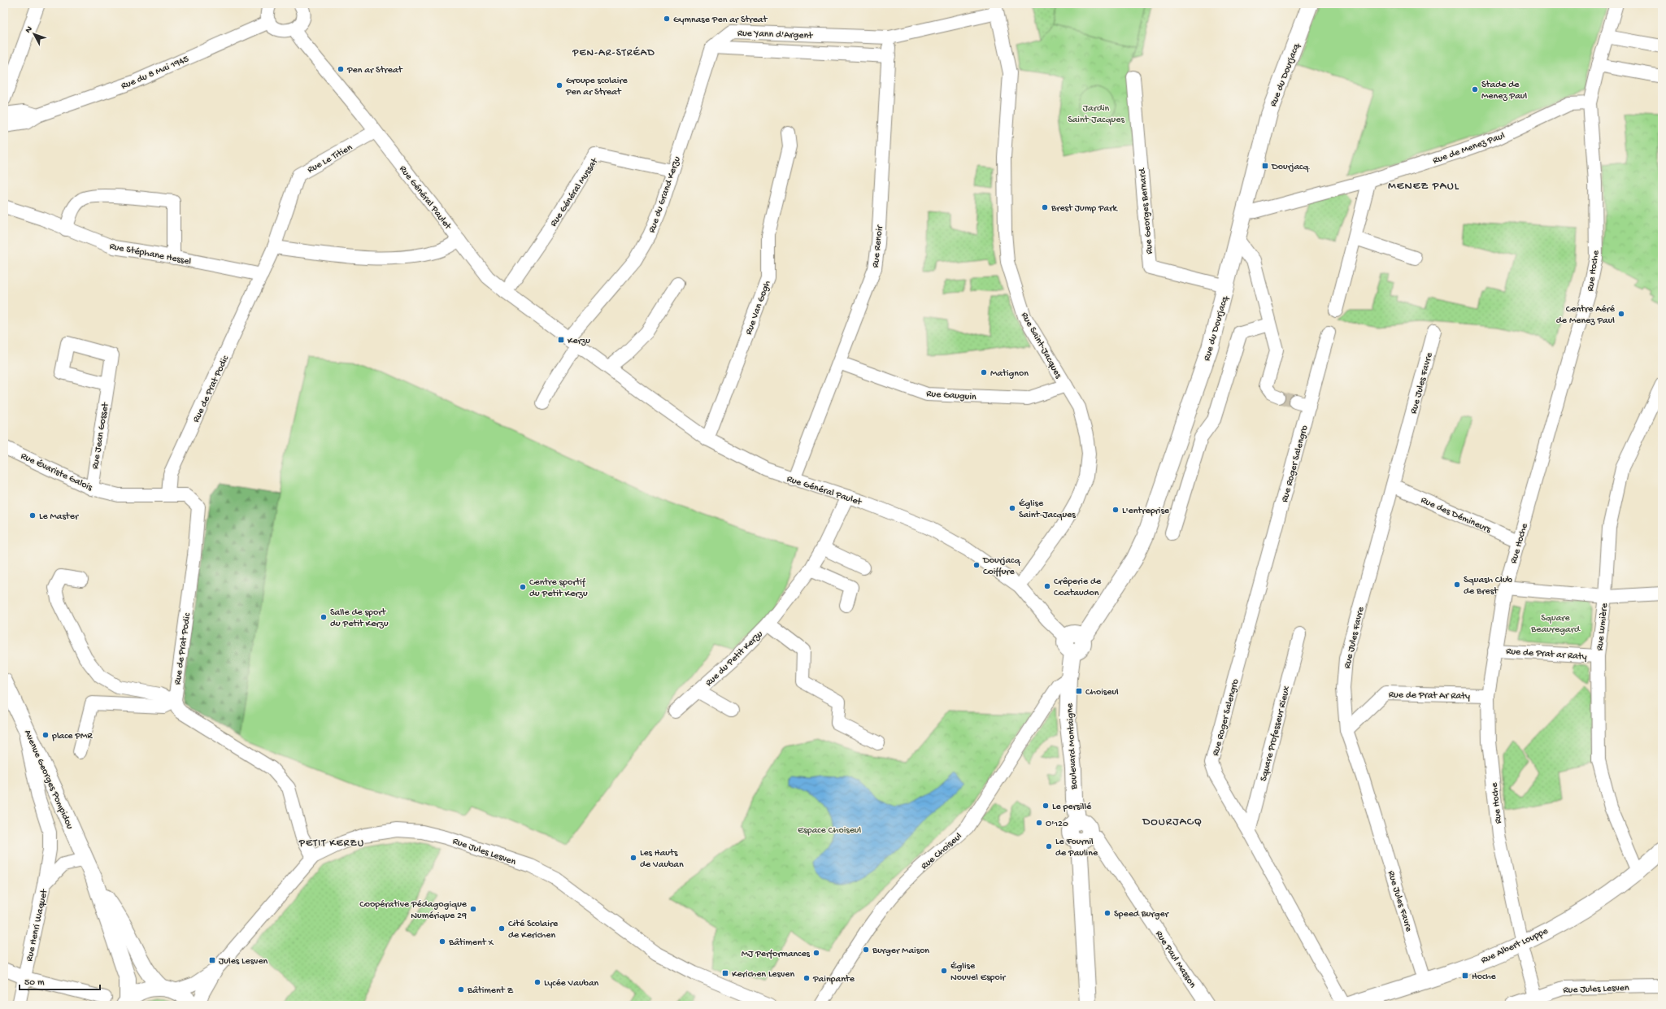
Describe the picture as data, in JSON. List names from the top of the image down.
{
  "streets": {
    "main road": [
      "Rue du Dourjacq",
      "Boulevard Montaigne",
      "Avenue Georges Pompidou",
      "Rue Albert Louppe"
    ],
    "street": [
      "Rue Yann d'Argent",
      "Rue du 8 Mai 1945",
      "Rue de Menez Paul",
      "Rue Le Titien",
      "Rue Général Mussat",
      "Rue du Grand Kerzu",
      "Rue Général Paulet",
      "Rue Georges Bernard",
      "Rue Renoir",
      "Rue Stéphane Hessel",
      "Rue Hoche",
      "Rue Van Gogh",
      "Rue Saint-Jacques",
      "Rue Jules Favre",
      "Rue de Prat Podic",
      "Rue Gauguin",
      "Rue Jean Gosset",
      "Rue Roger Salengro",
      "Rue Évariste Galois",
      "Rue des Démineurs",
      "Rue Lumière",
      "Rue de Prat ar Raty",
      "Rue du Petit Kerzu",
      "Rue de Prat Ar Raty",
      "Square Professeur Rieux",
      "Rue Jules Lesven",
      "Rue Choiseul",
      "Rue Henri Waquet",
      "Rue Paul Masson"
    ]
  },
  "crossings": [
    ["Rue Yann d'Argent", "Rue du Grand Kerzu"],
    ["Rue Yann d'Argent", "Rue Renoir"],
    ["Rue Yann d'Argent", "Rue Saint-Jacques"],
    ["Rue du Dourjacq", "Rue de Menez Paul"],
    ["Rue du Dourjacq", "Rue Général Paulet"],
    ["Rue du Dourjacq", "Rue Georges Bernard"],
    ["Rue du Dourjacq", "Boulevard Montaigne"],
    ["Rue de Menez Paul", "Rue Hoche"],
    ["Rue Le Titien", "Rue Général Paulet"],
    ["Rue Le Titien", "Rue de Prat Podic"],
    ["Rue Général Mussat", "Rue du Grand Kerzu"],
    ["Rue Général Mussat", "Rue Général Paulet"],
    ["Rue du Grand Kerzu", "Rue Général Paulet"],
    ["Rue Général Paulet", "Rue Renoir"],
    ["Rue Général Paulet", "Rue Van Gogh"],
    ["Rue Général Paulet", "Rue Saint-Jacques"],
    ["Rue Général Paulet", "Rue du Petit Kerzu"],
    ["Rue Général Paulet", "Boulevard Montaigne"],
    ["Rue Renoir", "Rue Gauguin"],
    ["Rue Stéphane Hessel", "Rue de Prat Podic"],
    ["Rue Hoche", "Rue des Démineurs"],
    ["Rue Hoche", "Rue de Prat ar Raty"],
    ["Rue Hoche", "Rue de Prat Ar Raty"],
    ["Rue Hoche", "Rue Jules Lesven"],
    ["Rue Hoche", "Rue Albert Louppe"],
    ["Rue Saint-Jacques", "Rue Gauguin"],
    ["Rue Jules Favre", "Rue des Démineurs"],
    ["Rue Jules Favre", "Rue de Prat Ar Raty"],
    ["Rue Jules Favre", "Rue Albert Louppe"],
    ["Rue de Prat Podic", "Rue Évariste Galois"],
    ["Rue Jean Gosset", "Rue Évariste Galois"],
    ["Rue Roger Salengro", "Square Professeur Rieux"],
    ["Rue Lumière", "Rue de Prat ar Raty"],
    ["Rue Lumière", "Rue Albert Louppe"],
    ["Boulevard Montaigne", "Rue Choiseul"],
    ["Boulevard Montaigne", "Rue Paul Masson"],
    ["Avenue Georges Pompidou", "Rue Jules Lesven"],
    ["Avenue Georges Pompidou", "Rue Henri Waquet"]
  ],
  "districts": [
    "PEN-AR-STRÉAD",
    "MENEZ PAUL",
    "DOURJACQ",
    "PETIT KERZU"
  ],
  "parks": ["Jardin Saint-Jacques", "Square Beauregard", "Espace Choiseul"],
  "places": {
    "other": [
      "Gymnase Pen ar Streat",
      "Pen ar Streat",
      "Groupe scolaire Pen ar Streat",
      "Stade de Menez Paul",
      "Brest Jump Park",
      "Centre Aéré de Menez Paul",
      "Matignon",
      "Église Saint-Jacques",
      "L'entreprise",
      "Le Master",
      "Dourjacq Coiffure",
      "Squash Club de Brest",
      "Crêperie de Coataudon",
      "Centre sportif du Petit Kerzu",
      "Salle de sport du Petit Kerzu",
      "place PMR",
      "Le persillé",
      "O'120",
      "Le Fournil de Pauline",
      "Les Hauts de Vauban",
      "Coopérative Pédagogique Numérique 29",
      "Speed Burger",
      "Cité Scolaire de Kerichen",
      "Bâtiment X",
      "Burger Maison",
      "MJ Performances",
      "Église Nouvel Espoir",
      "Painpante",
      "Lycée Vauban",
      "Bâtiment Z"
    ],
    "transit": [
      "Dourjacq",
      "Kerzu",
      "Choiseul",
      "Jules Lesven",
      "Kerichen Lesven",
      "Hoche"
    ]
  },
  "scale_bar": "50 m",
  "north": "top left"
}
